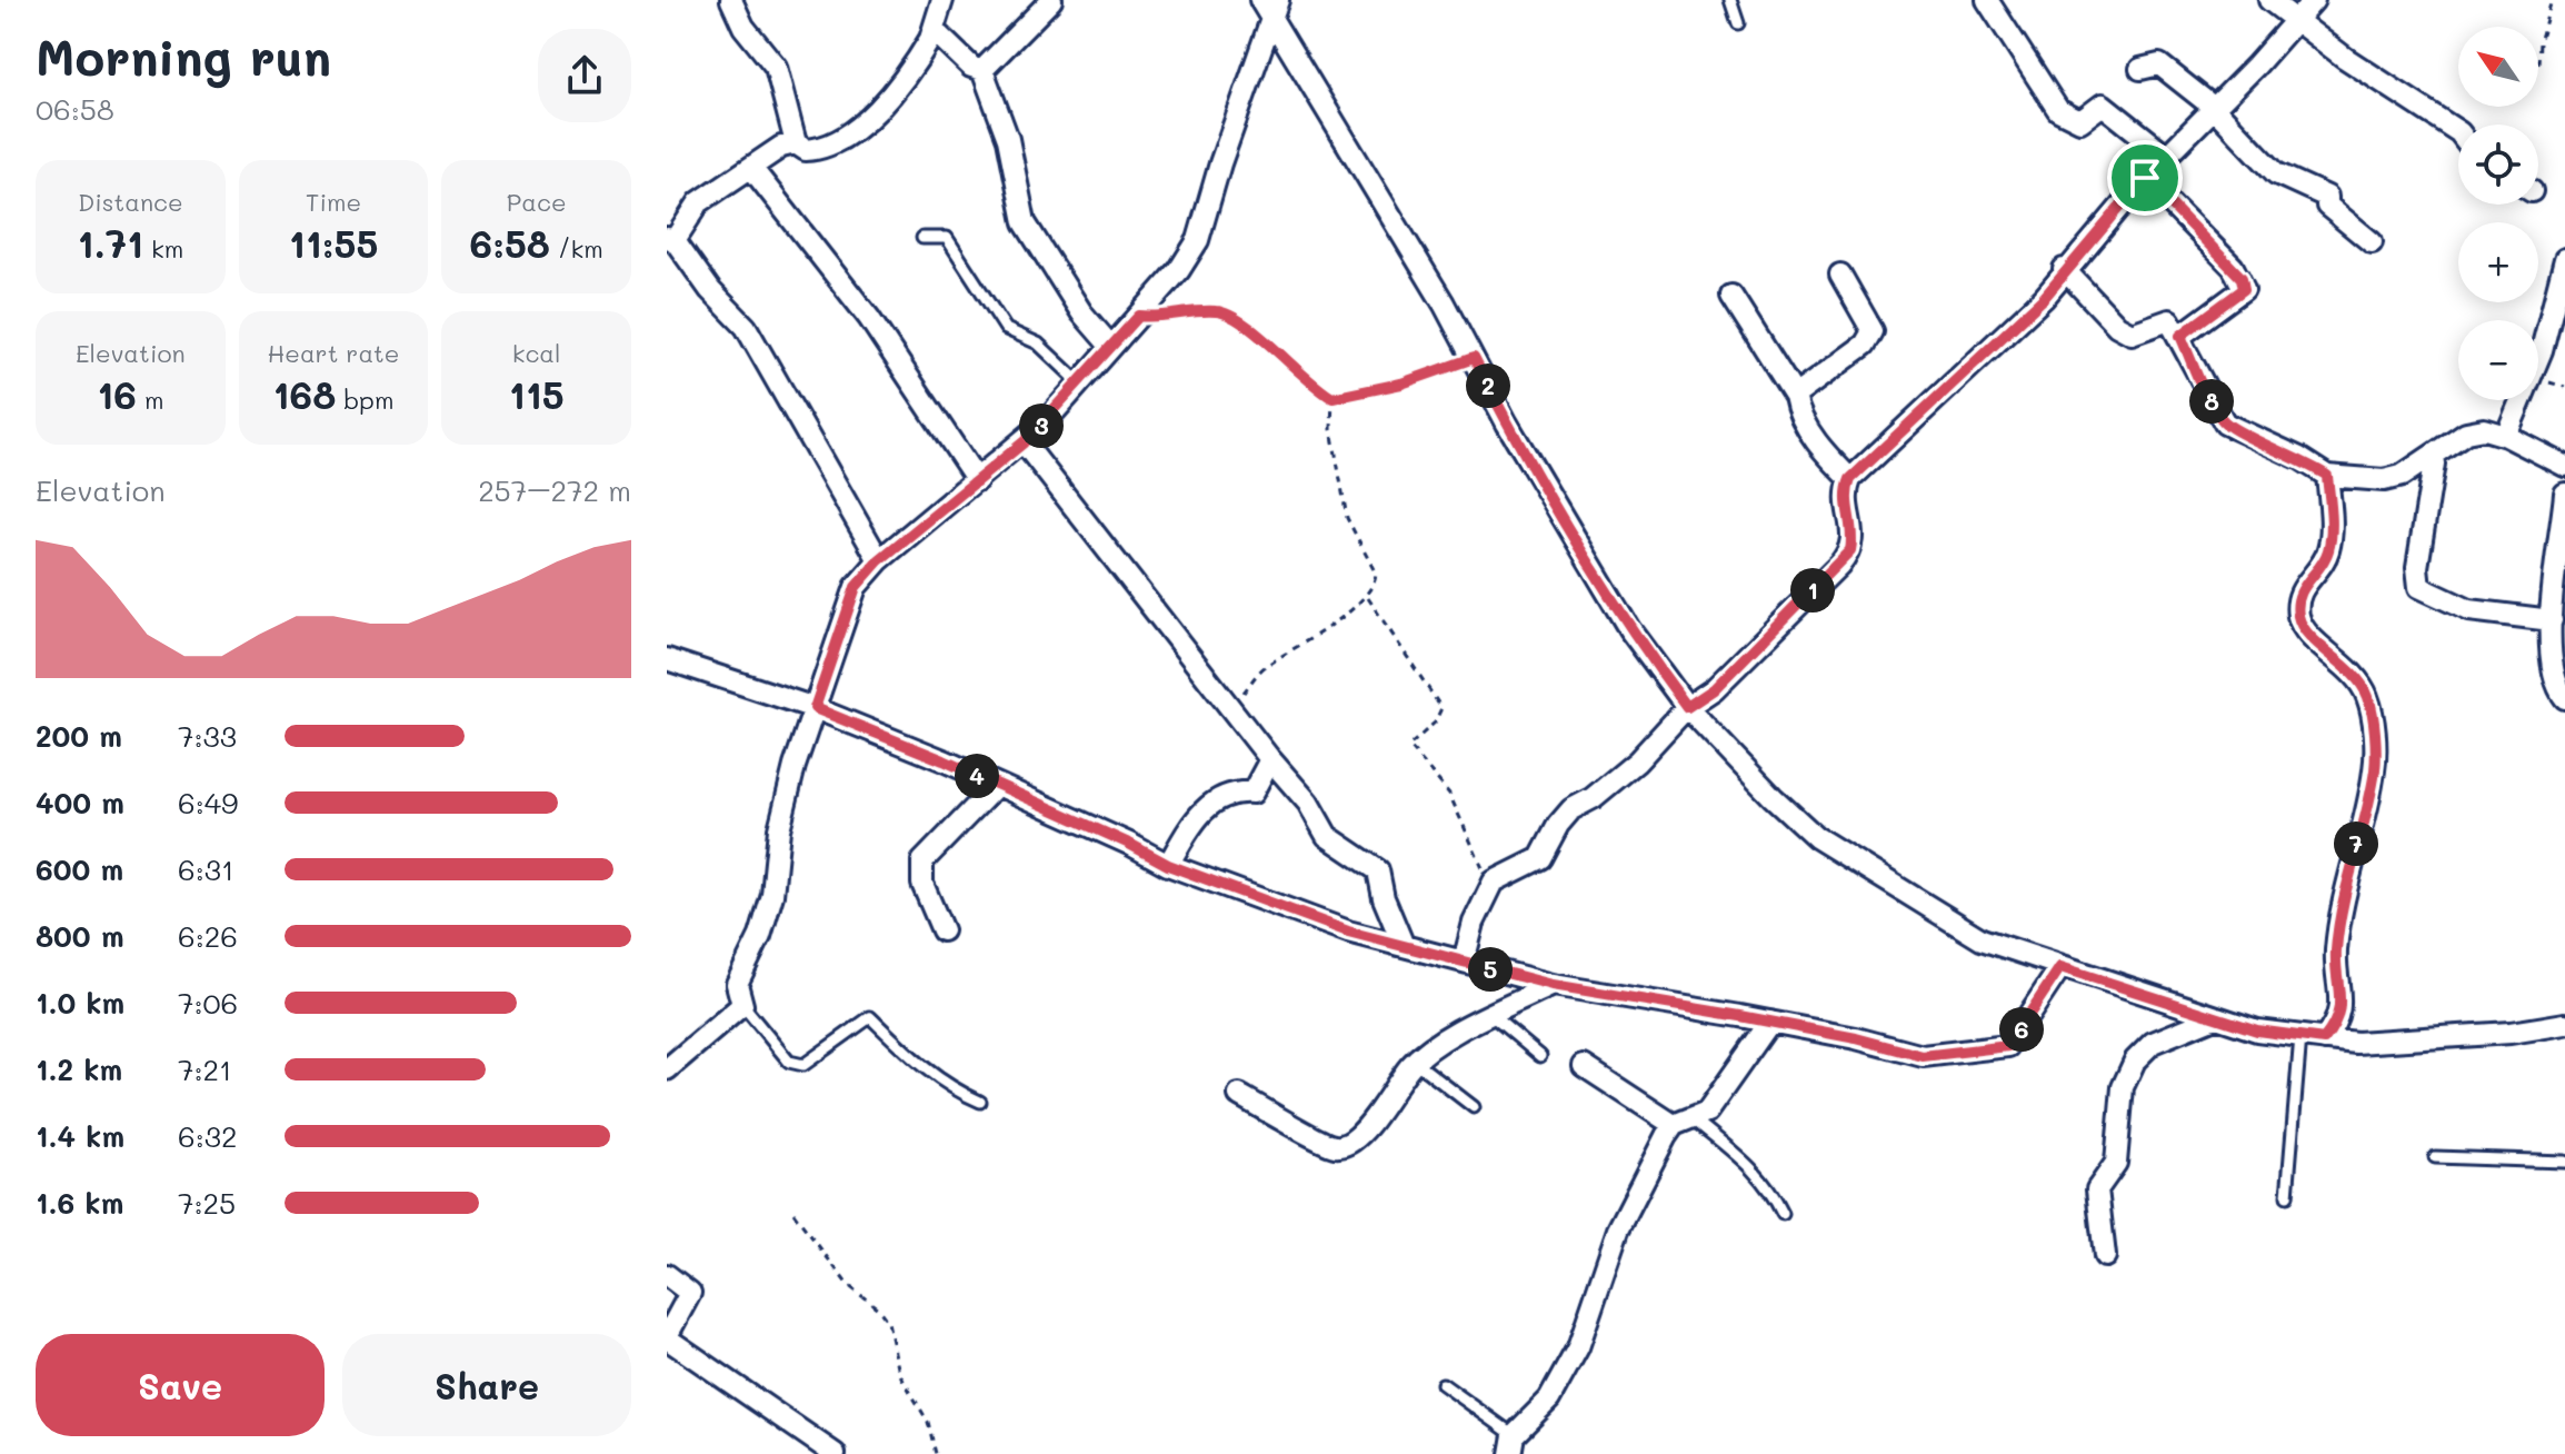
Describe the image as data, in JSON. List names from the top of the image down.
{
  "north": "top left",
  "page": {
    "heading": ["Morning run", "06:58"],
    "map_buttons": ["+", "−"],
    "stats": [
      ["Distance", "1.71 km"],
      ["Time", "11:55"],
      ["Pace", "6:58 /km"],
      ["Elevation", "16 m"],
      ["Heart rate", "168 bpm"],
      ["kcal", "115"]
    ],
    "pins": [
      "2",
      "8",
      "3",
      "1",
      "4",
      "7",
      "5",
      "6"
    ],
    "chart": ["Elevation", "257–272 m"],
    "list": [
      {
        "name": "200 m",
        "note": "7:33"
      },
      {
        "name": "400 m",
        "note": "6:49"
      },
      {
        "name": "600 m",
        "note": "6:31"
      },
      {
        "name": "800 m",
        "note": "6:26"
      },
      {
        "name": "1.0 km",
        "note": "7:06"
      },
      {
        "name": "1.2 km",
        "note": "7:21"
      },
      {
        "name": "1.4 km",
        "note": "6:32"
      },
      {
        "name": "1.6 km",
        "note": "7:25"
      }
    ],
    "buttons": ["Save", "Share"]
  }
}
